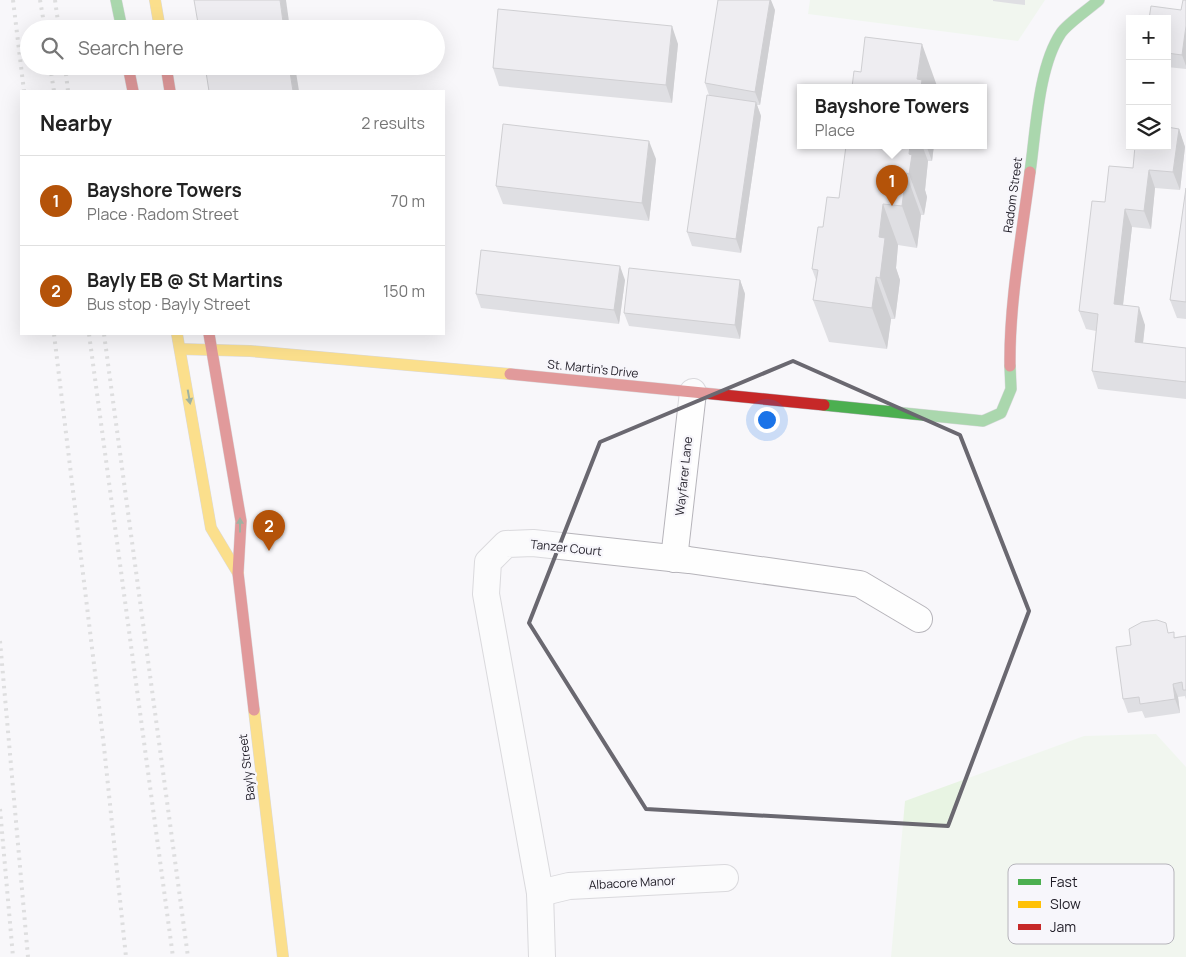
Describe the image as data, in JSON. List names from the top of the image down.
{
  "streets": {
    "street": [
      "Radom Street",
      "St. Martin's Drive",
      "Wayfarer Lane",
      "Tanzer Court",
      "Bayly Street",
      "Albacore Manor"
    ]
  },
  "crossings": [
    ["Radom Street", "St. Martin's Drive"],
    ["St. Martin's Drive", "Wayfarer Lane"],
    ["St. Martin's Drive", "Bayly Street"],
    ["Wayfarer Lane", "Tanzer Court"],
    ["Tanzer Court", "Albacore Manor"]
  ],
  "legend": ["Fast", "Slow", "Jam"],
  "page": {
    "map_buttons": ["+", "−"],
    "search": "Search here",
    "popup": ["Bayshore Towers", "Place"],
    "heading": ["Nearby", "2 results"],
    "list": [
      {
        "mark": "1",
        "name": "Bayshore Towers",
        "note": "Place · Radom Street",
        "value": "70 m"
      },
      {
        "mark": "2",
        "name": "Bayly EB @ St Martins",
        "note": "Bus stop · Bayly Street",
        "value": "150 m"
      }
    ],
    "pins": ["1", "2"]
  }
}
